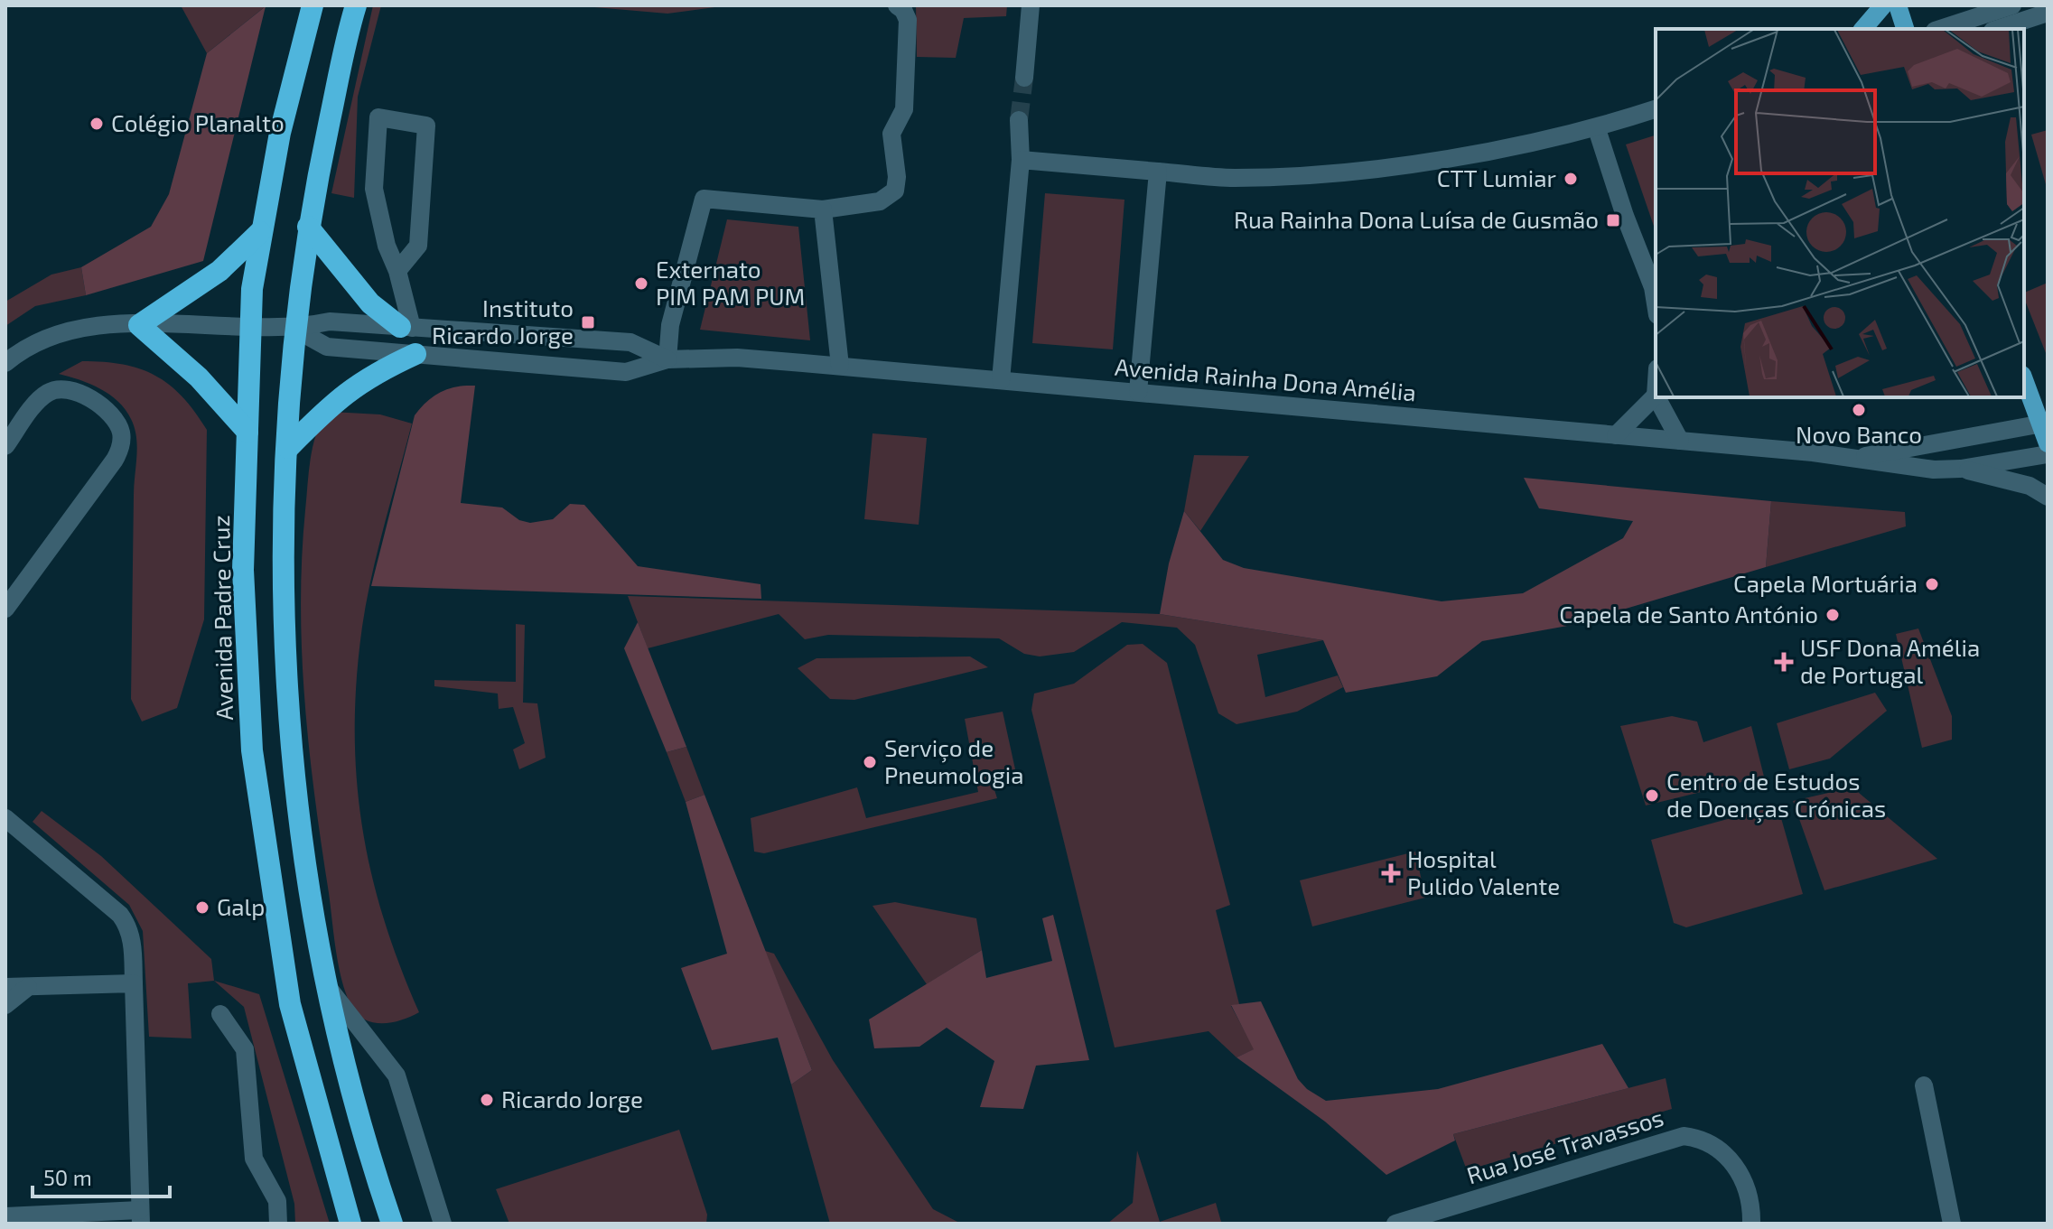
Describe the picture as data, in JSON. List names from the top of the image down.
{
  "streets": {
    "highway": ["Avenida Padre Cruz"],
    "street": ["Avenida Rainha Dona Amélia", "Rua José Travassos"]
  },
  "places": {
    "other": [
      "Colégio Planalto",
      "CTT Lumiar",
      "Externato PIM PAM PUM",
      "Novo Banco",
      "Capela Mortuária",
      "Capela de Santo António",
      "Serviço de Pneumologia",
      "Centro de Estudos de Doenças Crónicas",
      "Galp",
      "Ricardo Jorge"
    ],
    "transit": ["Rua Rainha Dona Luísa de Gusmão", "Instituto Ricardo Jorge"],
    "health": ["USF Dona Amélia de Portugal", "Hospital Pulido Valente"]
  },
  "scale_bar": "50 m"
}
